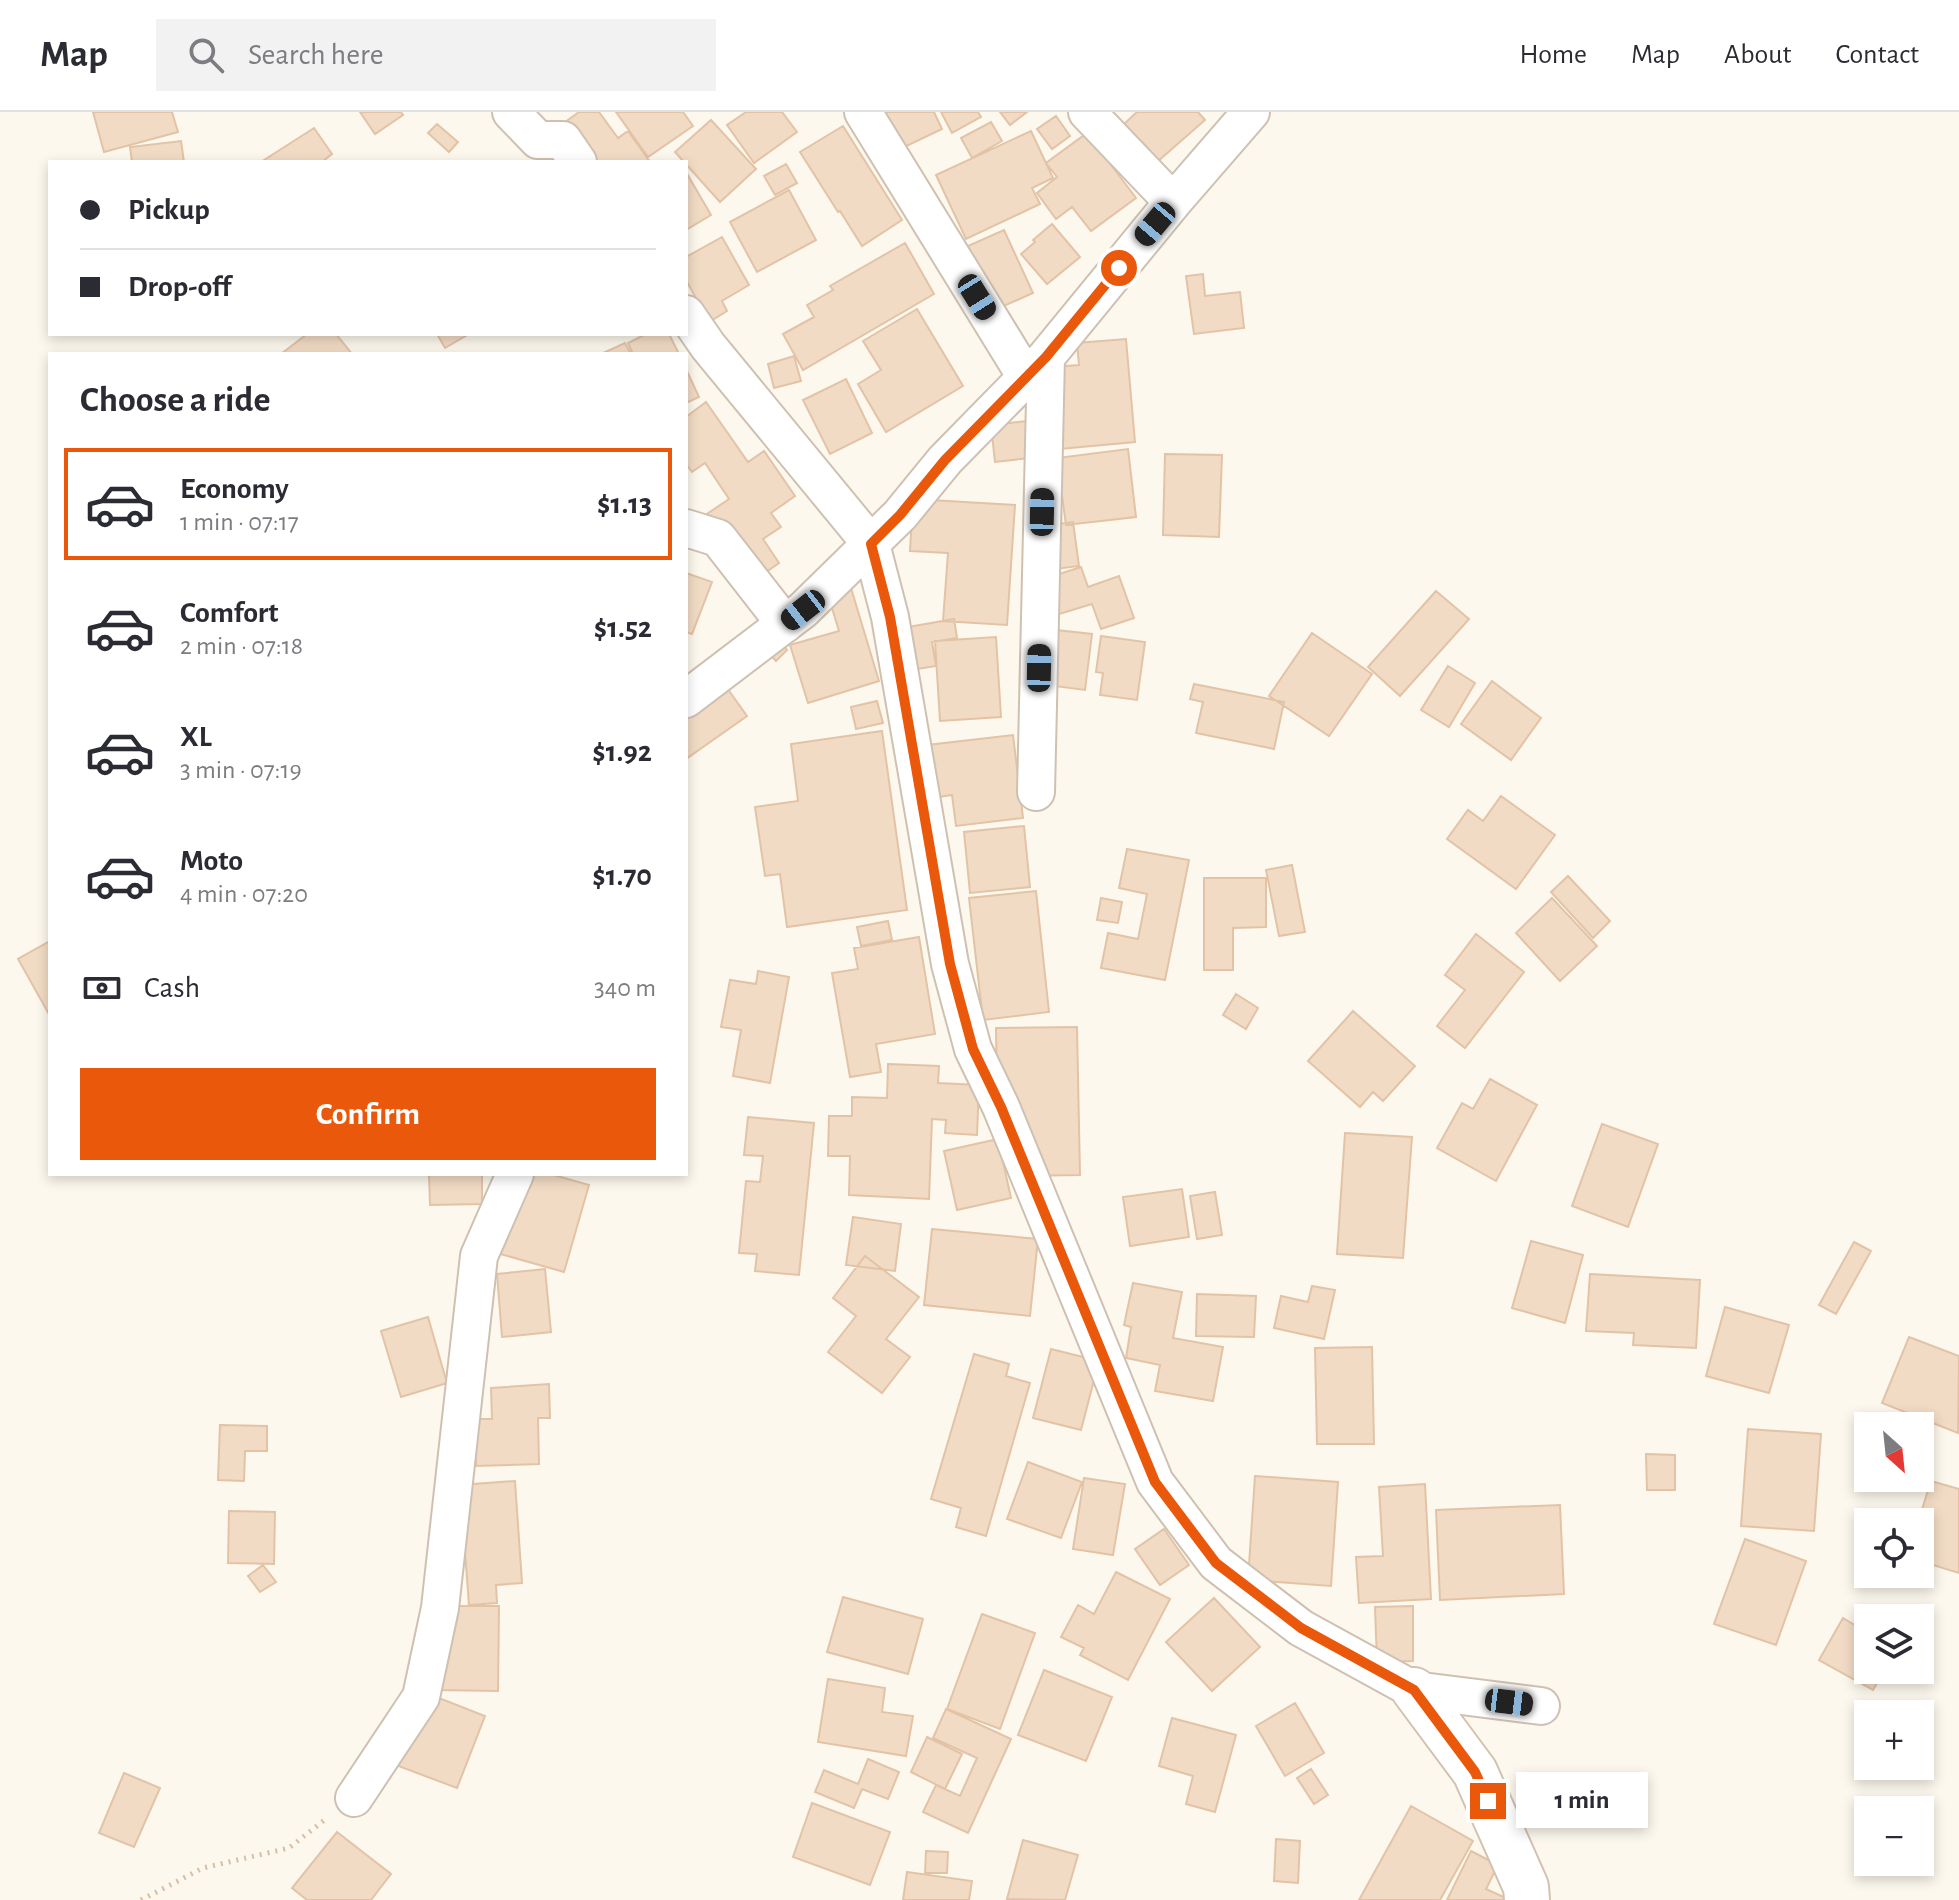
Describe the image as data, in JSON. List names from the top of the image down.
{
  "north": "bottom right",
  "page": {
    "header": "Map",
    "search": "Search here",
    "nav": [
      "Home",
      "Map",
      "About",
      "Contact"
    ],
    "banner": ["Pickup", "Drop-off"],
    "heading": "Choose a ride",
    "list": [
      {
        "name": "Economy",
        "note": "1 min · 07:17",
        "value": "$1.13"
      },
      {
        "name": "Comfort",
        "note": "2 min · 07:18",
        "value": "$1.52"
      },
      {
        "name": "XL",
        "note": "3 min · 07:19",
        "value": "$1.92"
      },
      {
        "name": "Moto",
        "note": "4 min · 07:20",
        "value": "$1.70"
      }
    ],
    "pay": ["Cash", "340 m"],
    "buttons": "Confirm",
    "map_buttons": ["+", "−"],
    "bubble": "1 min"
  }
}
